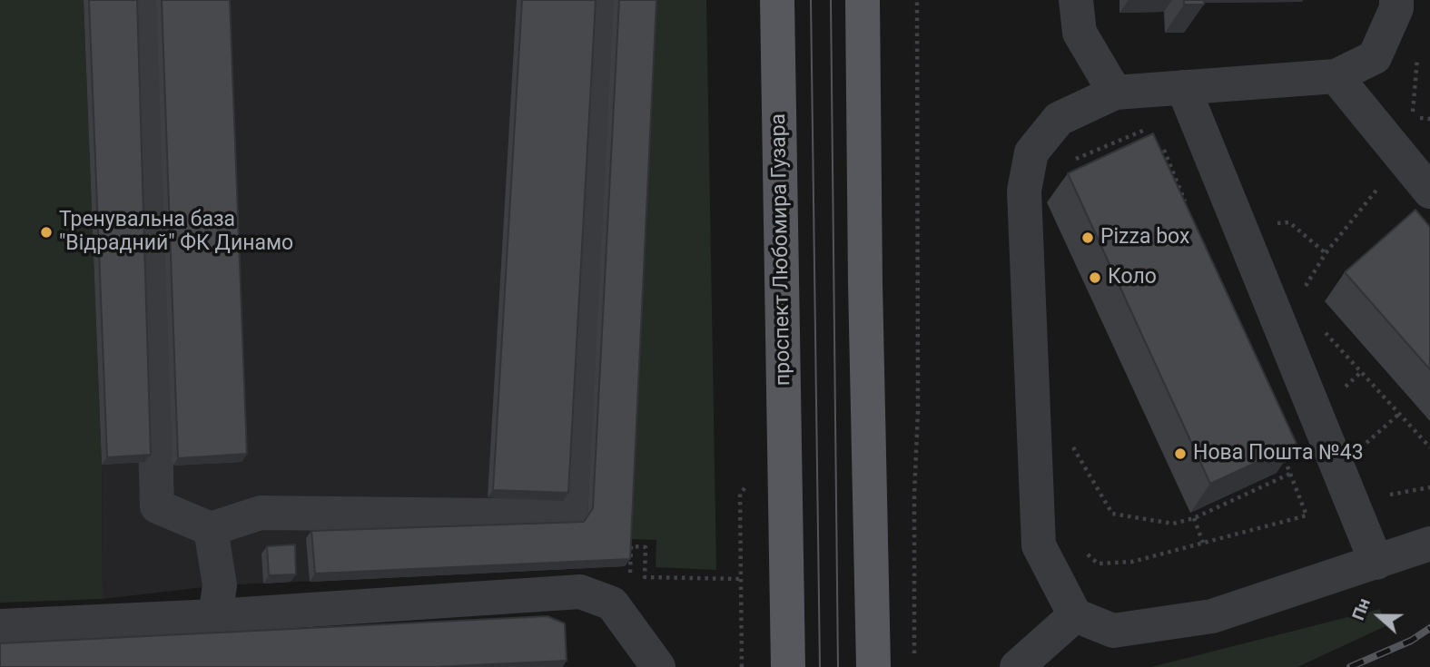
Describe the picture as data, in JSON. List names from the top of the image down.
{
  "streets": {
    "main road": ["проспект Любомира Гузара"]
  },
  "places": [
    "Тренувальна база \"Відрадний\" ФК Динамо",
    "Pizza box",
    "Коло",
    "Нова Пошта №43"
  ],
  "north": "left"
}
